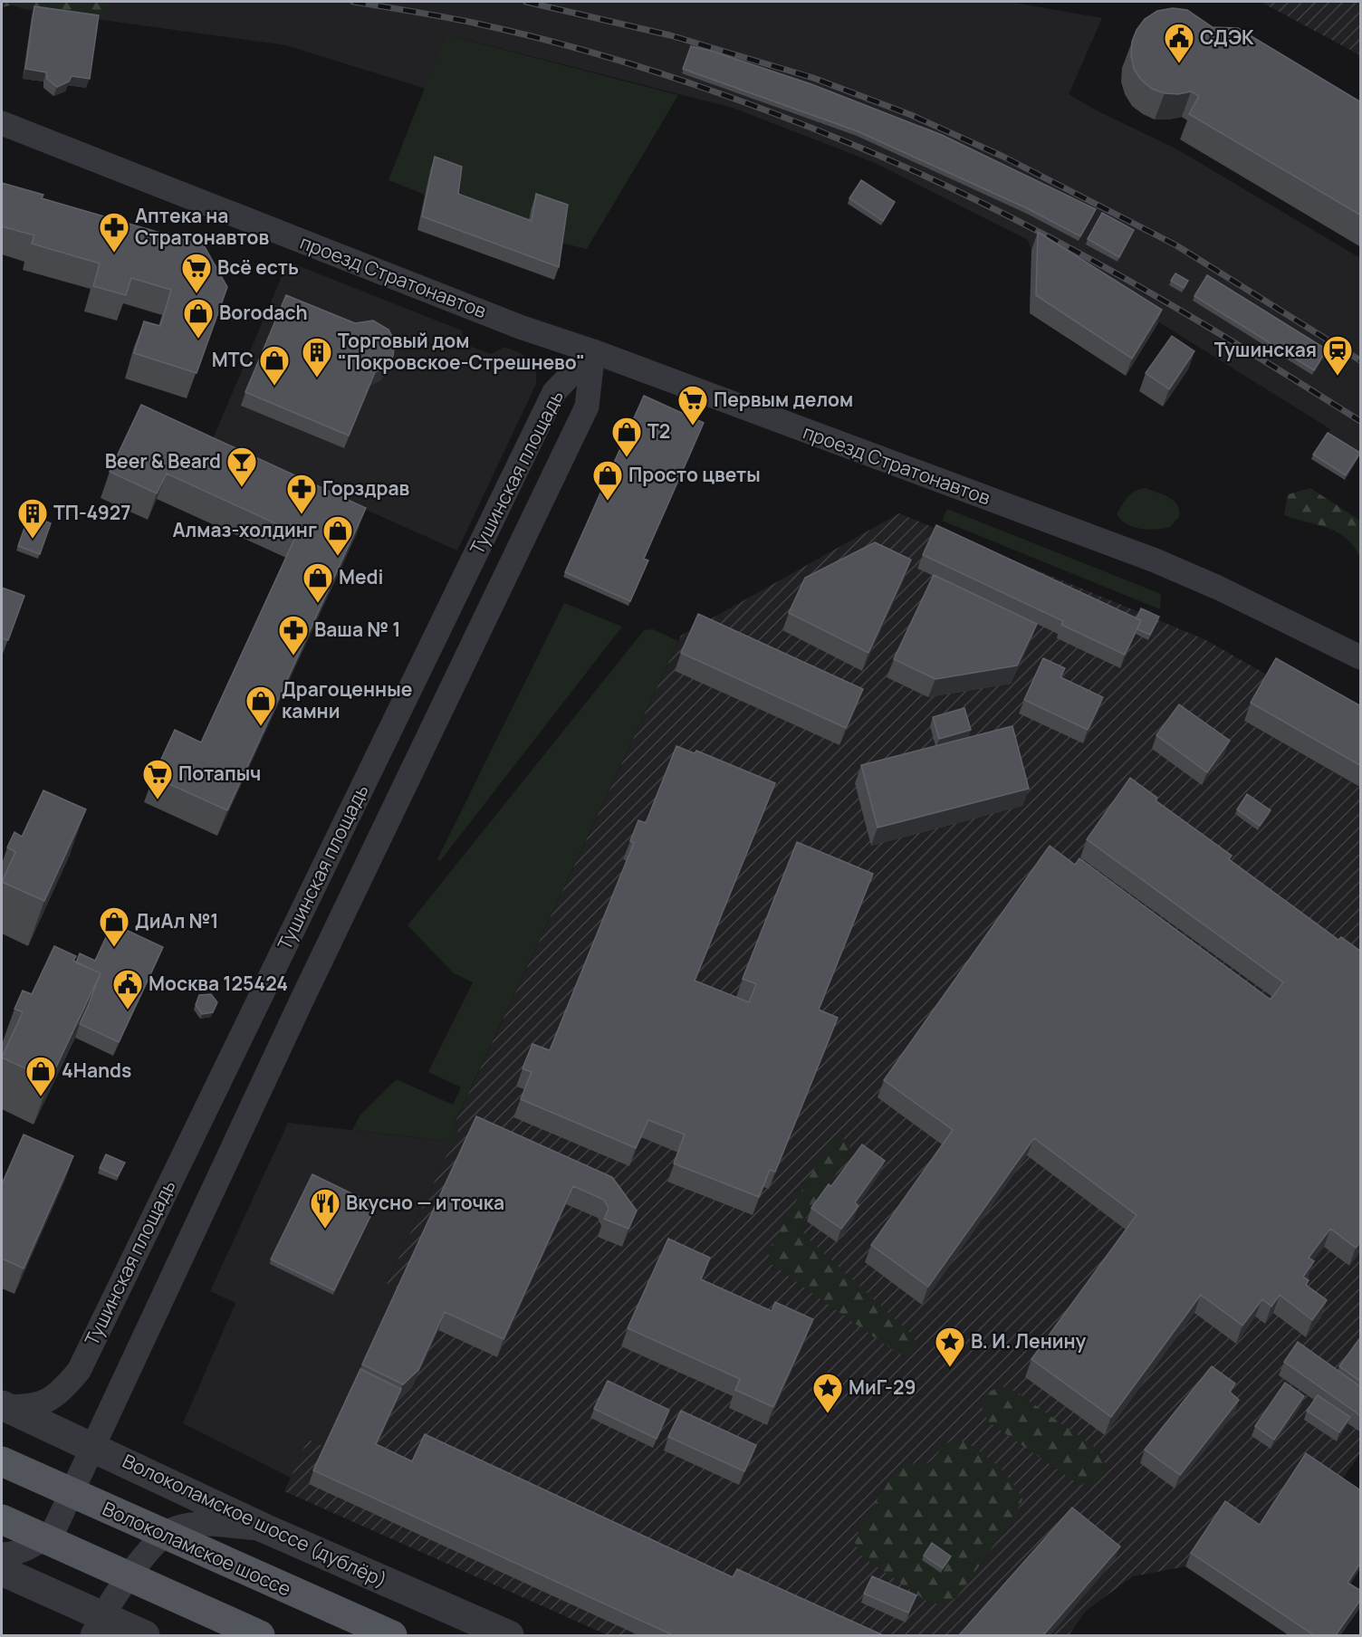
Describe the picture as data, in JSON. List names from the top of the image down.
{
  "streets": {
    "main road": ["Волоколамское шоссе"],
    "street": ["проезд Стратонавтов", "Тушинская площадь", "Волоколамское шоссе (дублёр)"]
  },
  "crossings": [
    ["проезд Стратонавтов", "Тушинская площадь"],
    ["Тушинская площадь", "Волоколамское шоссе (дублёр)"]
  ],
  "places": {
    "public building": ["СДЭК", "Москва 125424"],
    "pharmacy": ["Аптека на Стратонавтов", "Горздрав", "Ваша № 1"],
    "supermarket": ["Всё есть", "Первым делом", "Потапыч"],
    "shop": [
      "Borodach",
      "МТС",
      "T2",
      "Просто цветы",
      "Алмаз-холдинг",
      "Medi",
      "Драгоценные камни",
      "ДиАл №1",
      "4Hands"
    ],
    "station": ["Тушинская"],
    "building": ["Торговый дом \"Покровское-Стрешнево\"", "ТП-4927"],
    "bar": ["Beer & Beard"],
    "restaurant": ["Вкусно — и точка"],
    "place": ["В. И. Ленину", "МиГ-29"]
  }
}
